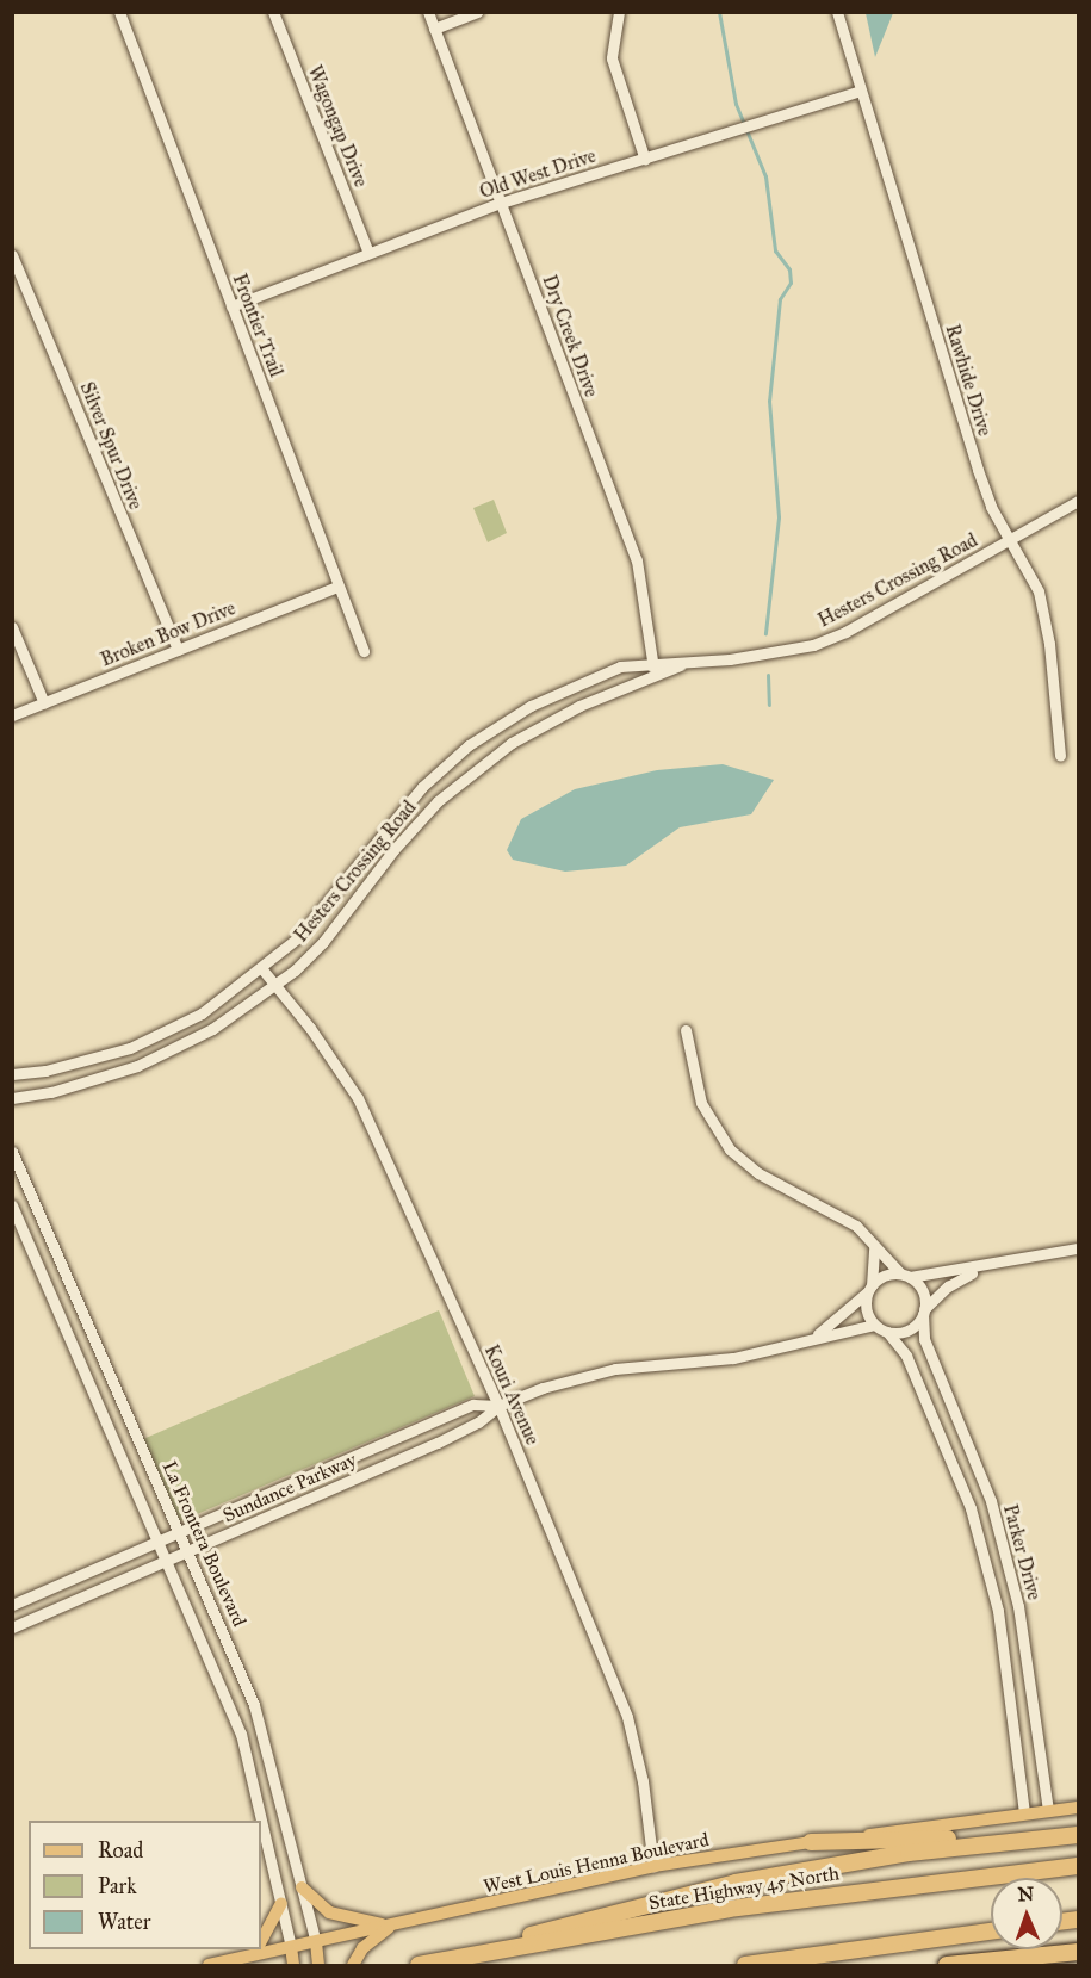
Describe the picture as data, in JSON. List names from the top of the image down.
{
  "streets": {
    "highway": ["State Highway 45 North"],
    "main road": ["La Frontera Boulevard", "West Louis Henna Boulevard"],
    "street": [
      "Wagongap Drive",
      "Old West Drive",
      "Frontier Trail",
      "Dry Creek Drive",
      "Rawhide Drive",
      "Silver Spur Drive",
      "Hesters Crossing Road",
      "Broken Bow Drive",
      "Kouri Avenue",
      "Sundance Parkway",
      "Parker Drive"
    ]
  },
  "crossings": [
    ["Wagongap Drive", "Old West Drive"],
    ["Old West Drive", "Frontier Trail"],
    ["Old West Drive", "Dry Creek Drive"],
    ["Old West Drive", "Rawhide Drive"],
    ["Frontier Trail", "Broken Bow Drive"],
    ["Dry Creek Drive", "Hesters Crossing Road"],
    ["Rawhide Drive", "Hesters Crossing Road"],
    ["Silver Spur Drive", "Broken Bow Drive"],
    ["Hesters Crossing Road", "Kouri Avenue"],
    ["Kouri Avenue", "Sundance Parkway"],
    ["Kouri Avenue", "West Louis Henna Boulevard"],
    ["Sundance Parkway", "La Frontera Boulevard"],
    ["Sundance Parkway", "Parker Drive"],
    ["La Frontera Boulevard", "West Louis Henna Boulevard"],
    ["Parker Drive", "West Louis Henna Boulevard"]
  ],
  "legend": ["Road", "Park", "Water"],
  "north": "top"
}
